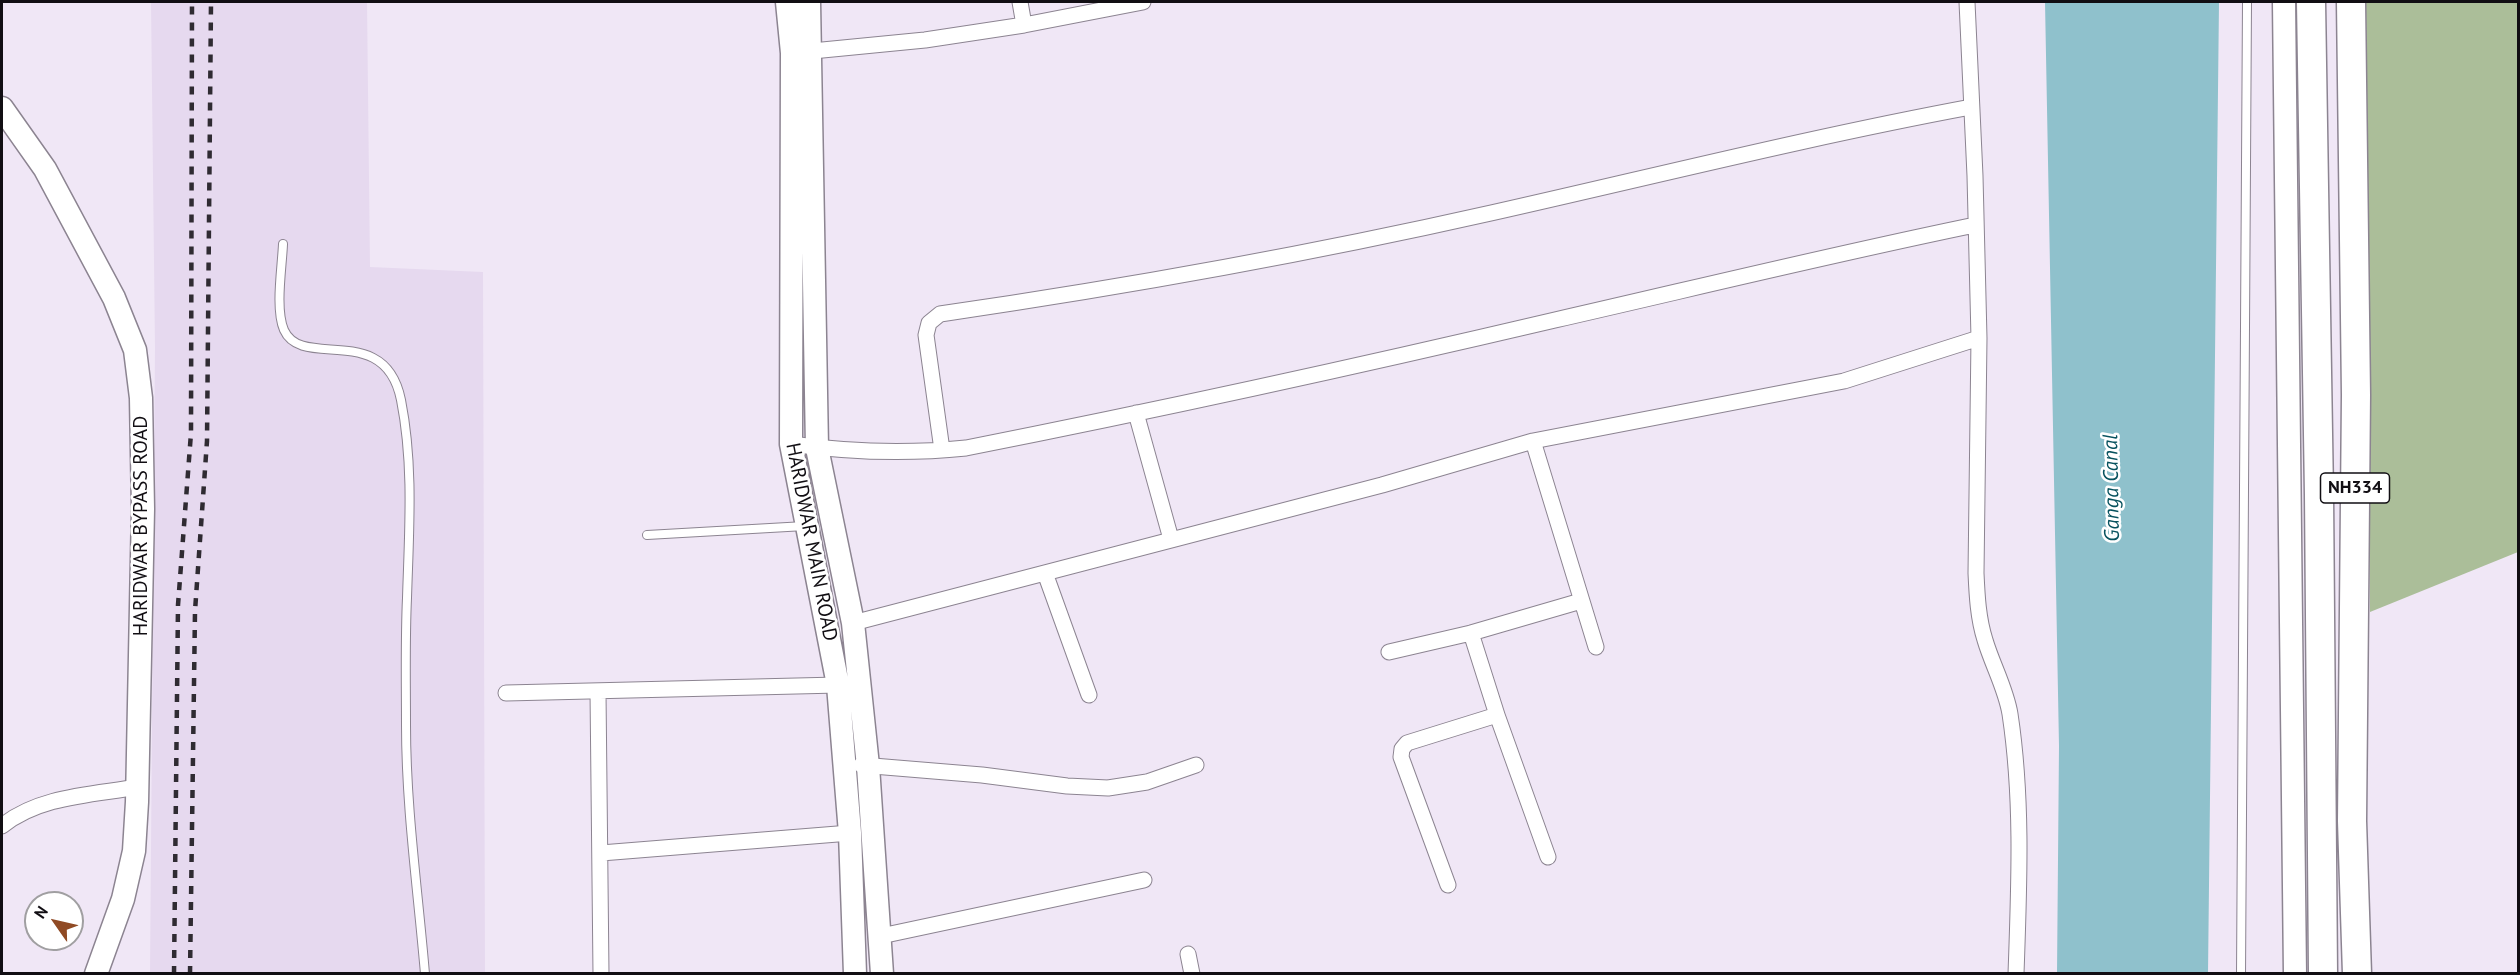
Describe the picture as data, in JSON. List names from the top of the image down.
{
  "streets": {
    "highway": ["NH334"],
    "main road": ["HARIDWAR BYPASS ROAD", "HARIDWAR MAIN ROAD"]
  },
  "water": ["Ganga Canal"],
  "north": "top left"
}
